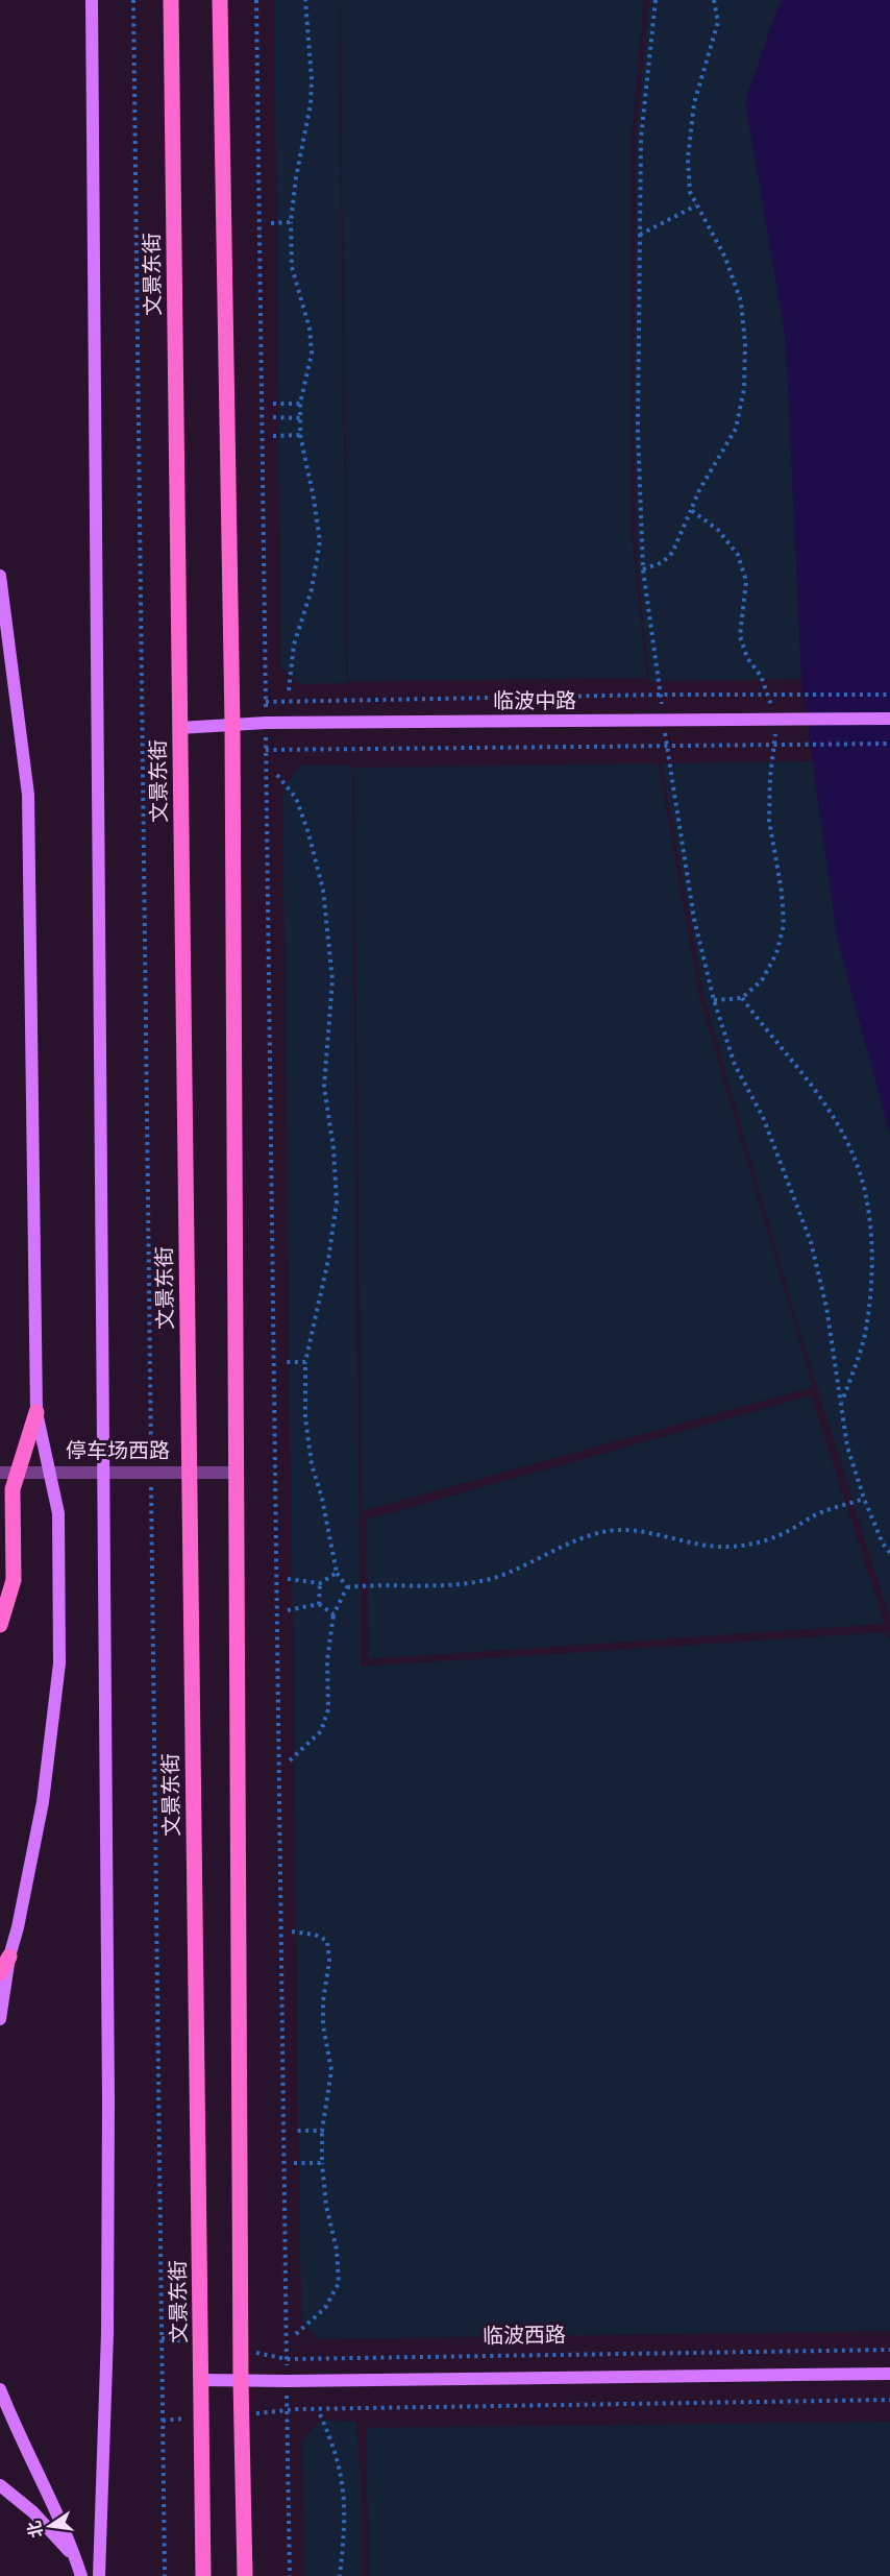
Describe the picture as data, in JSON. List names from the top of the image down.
{
  "streets": {
    "main road": ["文景东街"],
    "street": ["临波中路", "停车场西路", "临波西路"]
  },
  "crossings": [
    ["文景东街", "临波中路"],
    ["文景东街", "停车场西路"],
    ["文景东街", "临波西路"]
  ],
  "north": "left"
}
